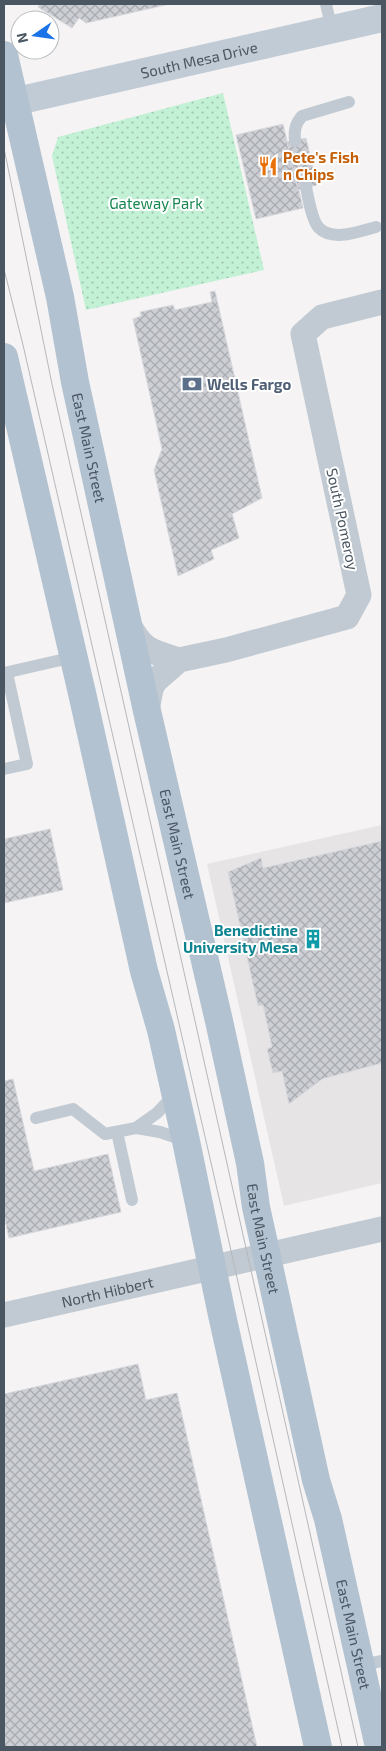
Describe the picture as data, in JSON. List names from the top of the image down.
{
  "streets": {
    "main road": ["South Mesa Drive", "East Main Street"],
    "street": ["South Pomeroy", "North Hibbert"]
  },
  "crossings": [
    ["South Mesa Drive", "East Main Street"],
    ["East Main Street", "North Hibbert"]
  ],
  "parks": ["Gateway Park"],
  "places": {
    "restaurant": ["Pete's Fish n Chips"],
    "bank": ["Wells Fargo"],
    "building": ["Benedictine University Mesa"]
  },
  "north": "left"
}
